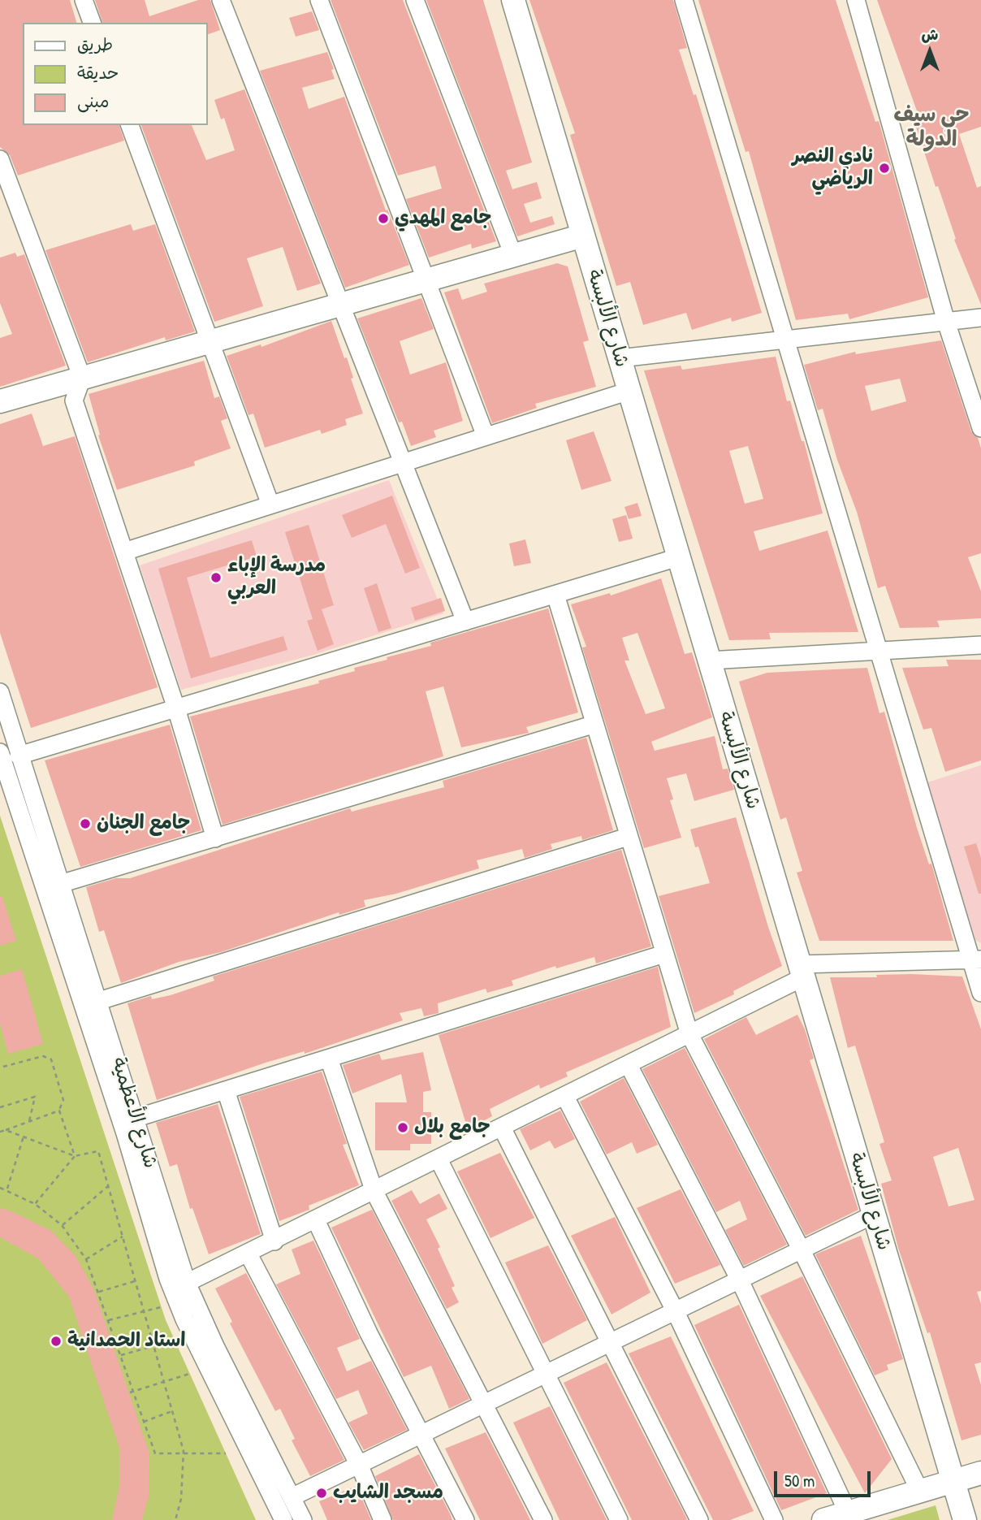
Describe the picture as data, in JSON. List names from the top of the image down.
{
  "streets": {
    "main road": ["شارع الألبسة"],
    "street": ["شارع الأعظمية"]
  },
  "districts": ["حي سيف الدولة"],
  "places": [
    "نادي النصر الرياضي",
    "جامع المهدي",
    "مدرسة الإباء العربي",
    "جامع الجنان",
    "جامع بلال",
    "استاد الحمدانية",
    "مسجد الشايب"
  ],
  "legend": ["طريق", "حديقة", "مبنى"],
  "scale_bar": "50 m",
  "north": "top"
}
